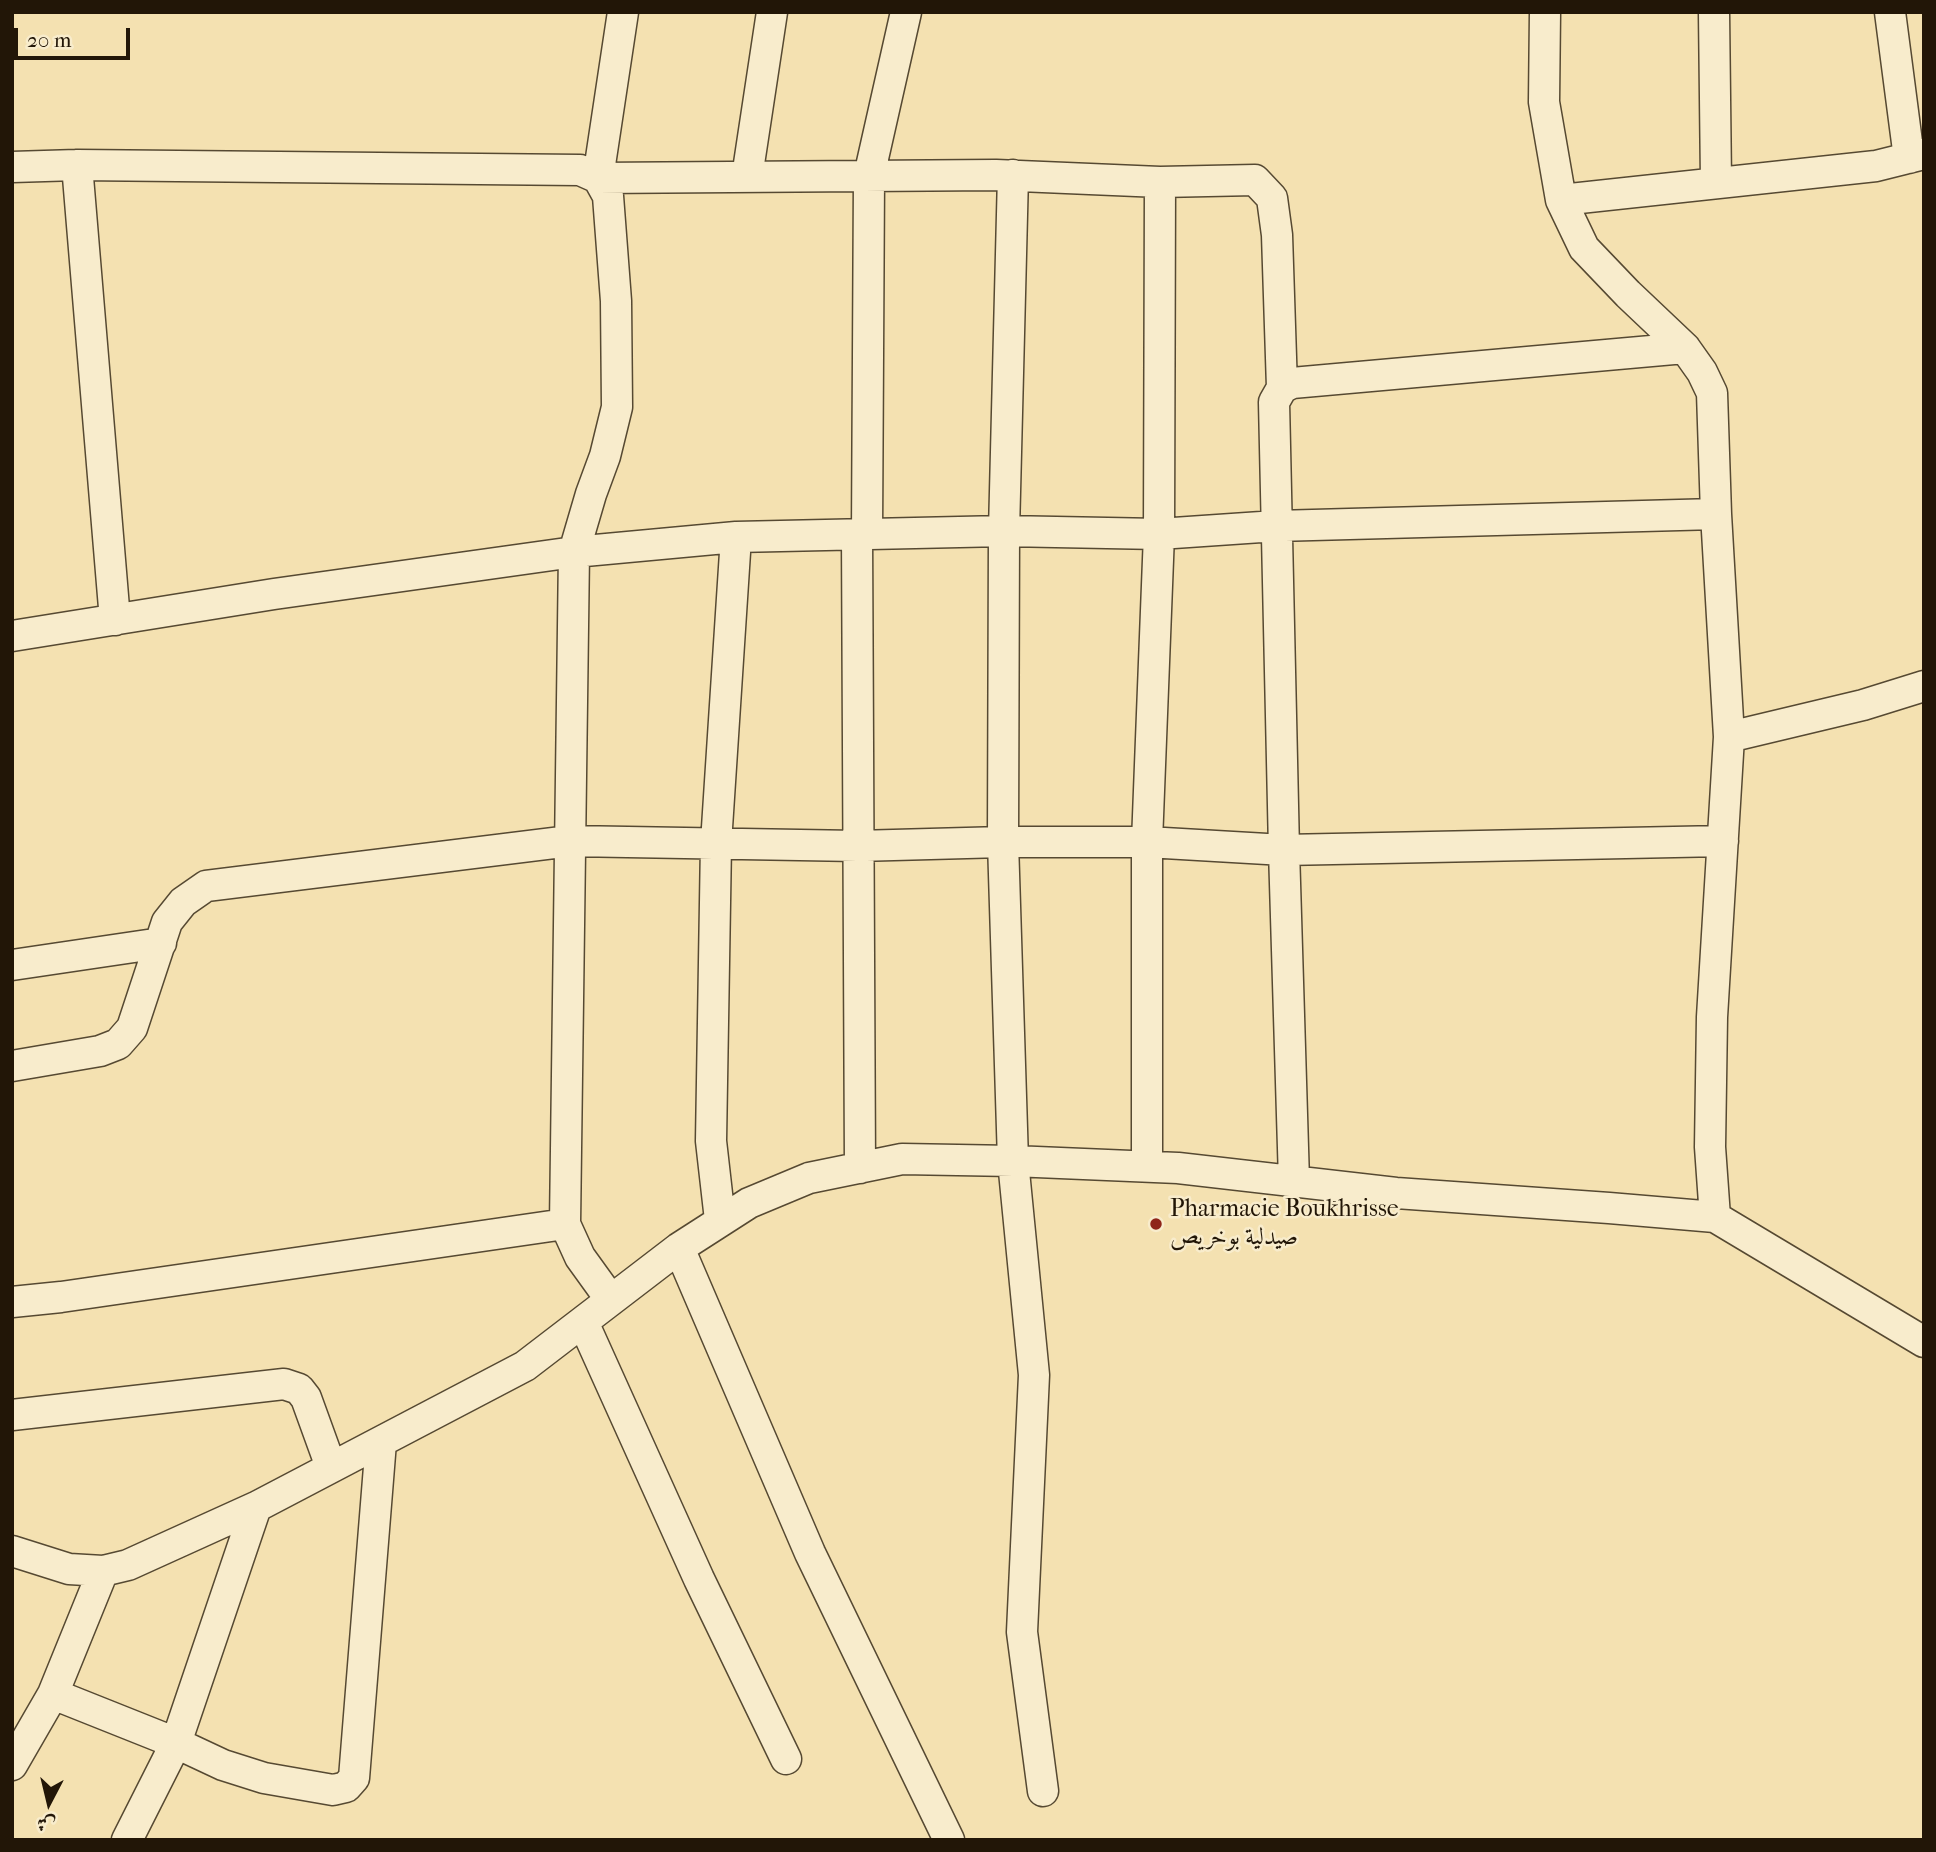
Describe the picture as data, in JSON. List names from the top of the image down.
{
  "places": ["Pharmacie Boukhrisse صيدلية بوخريص"],
  "scale_bar": "20 m",
  "north": "bottom"
}
